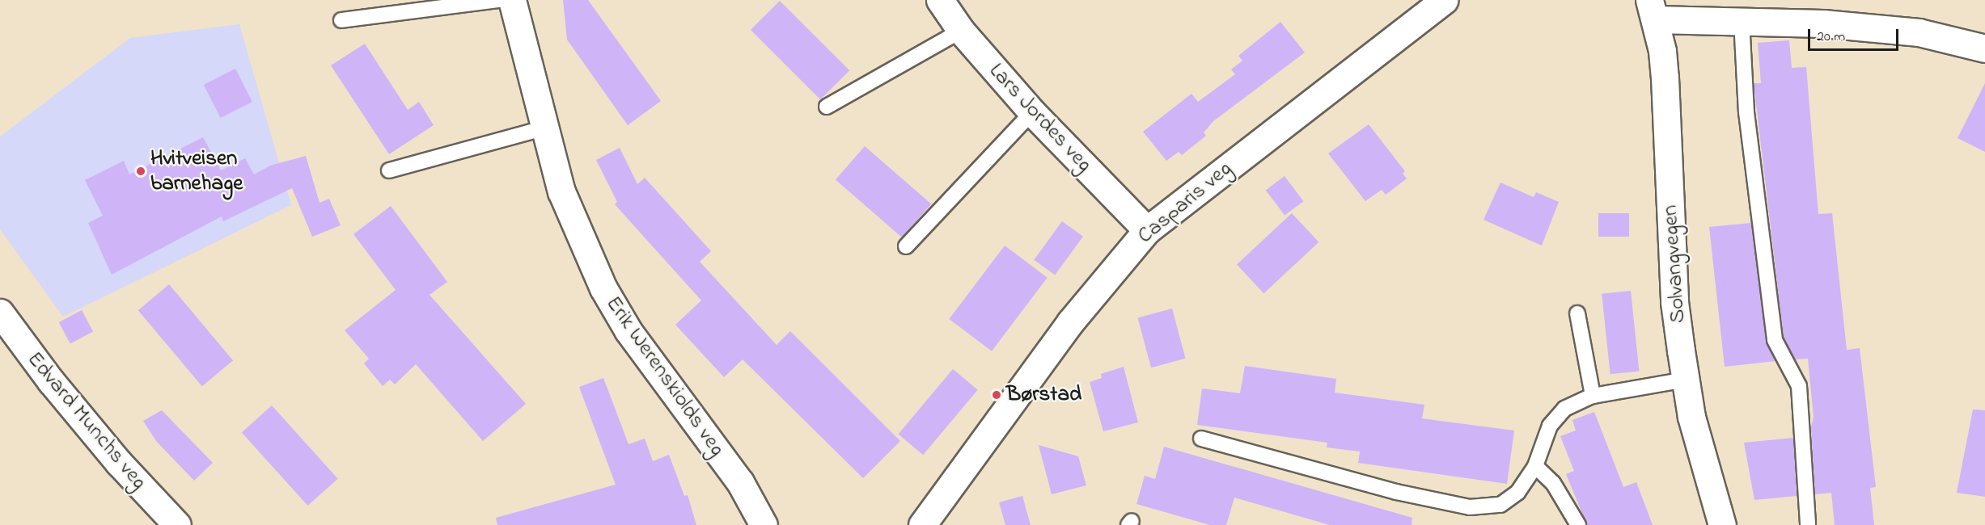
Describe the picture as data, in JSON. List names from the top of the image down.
{
  "streets": {
    "street": [
      "Lars Jordes veg",
      "Casparis veg",
      "Solvangvegen",
      "Erik Werenskiolds veg",
      "Edvard Munchs veg"
    ]
  },
  "crossings": [
    ["Lars Jordes veg", "Casparis veg"]
  ],
  "places": ["Hvitveisen barnehage", "Børstad"],
  "scale_bar": "20 m"
}
